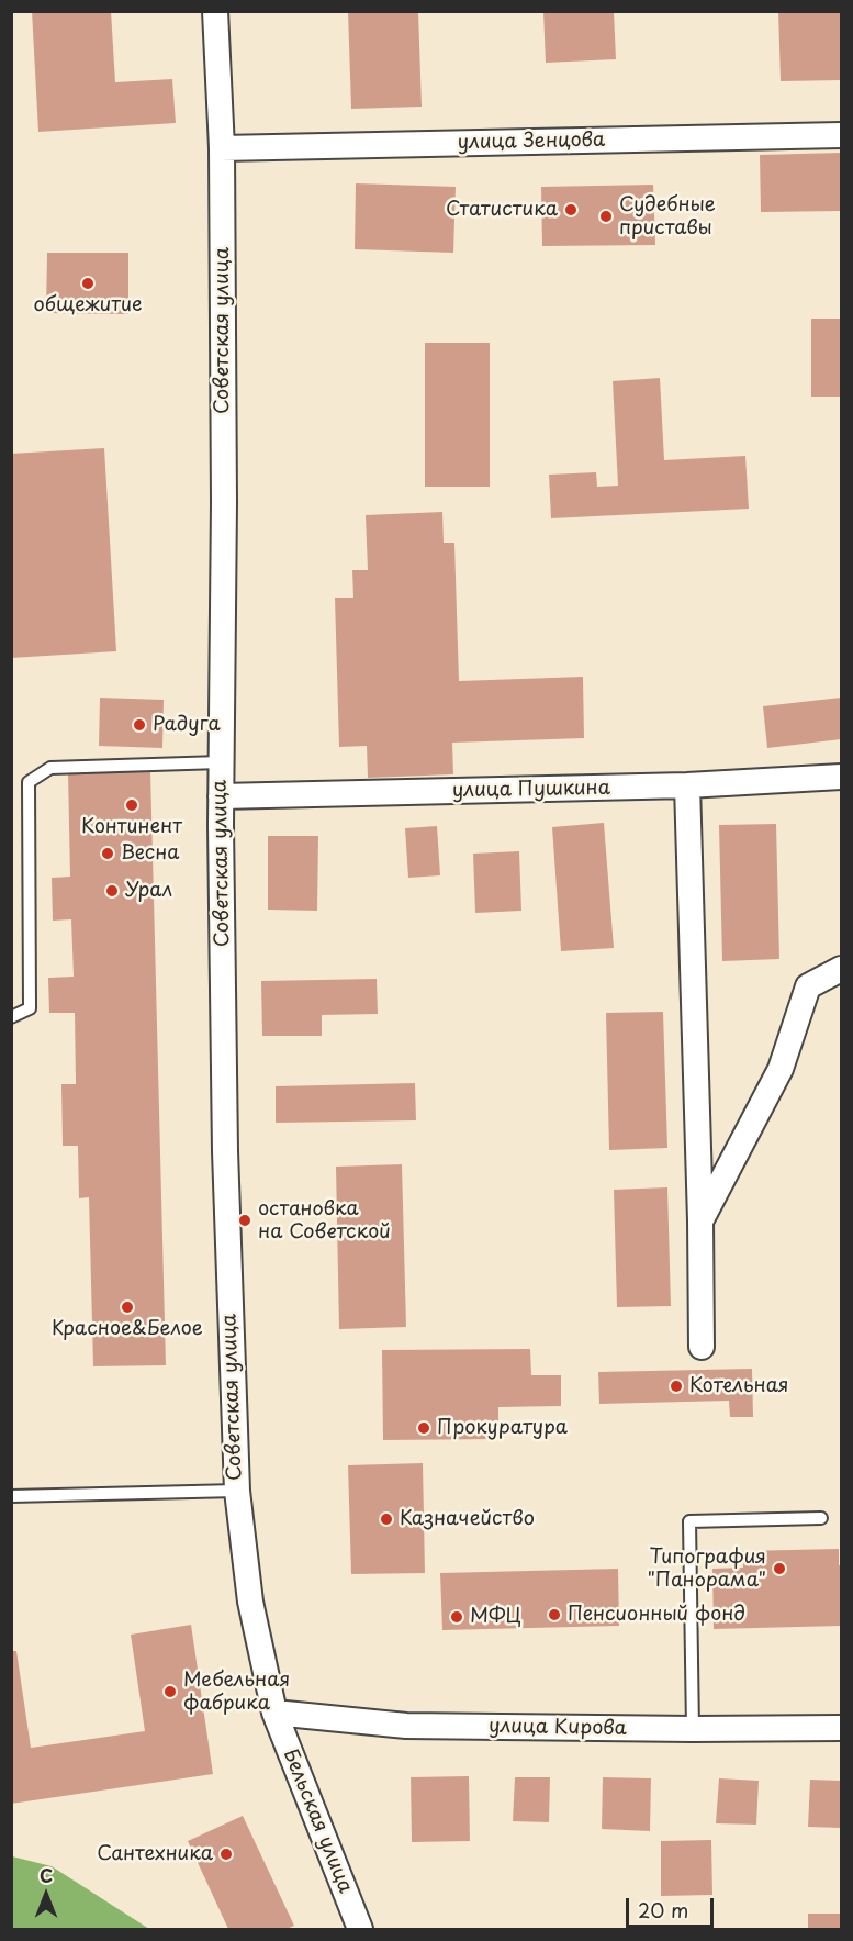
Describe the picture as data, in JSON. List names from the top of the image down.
{
  "streets": {
    "street": [
      "улица Зенцова",
      "Советская улица",
      "улица Пушкина",
      "улица Кирова",
      "Бельская улица"
    ]
  },
  "crossings": [
    ["улица Зенцова", "Советская улица"],
    ["Советская улица", "улица Пушкина"],
    ["Советская улица", "улица Кирова"],
    ["Советская улица", "Бельская улица"],
    ["улица Кирова", "Бельская улица"]
  ],
  "places": [
    "Статистика",
    "Судебные приставы",
    "общежитие",
    "Радуга",
    "Континент",
    "Весна",
    "Урал",
    "остановка на Советской",
    "Красное&Белое",
    "Котельная",
    "Прокуратура",
    "Казначейство",
    "Типография \"Панорама\"",
    "Пенсионный фонд",
    "МФЦ",
    "Мебельная фабрика",
    "Сантехника"
  ],
  "scale_bar": "20 m",
  "north": "top"
}
